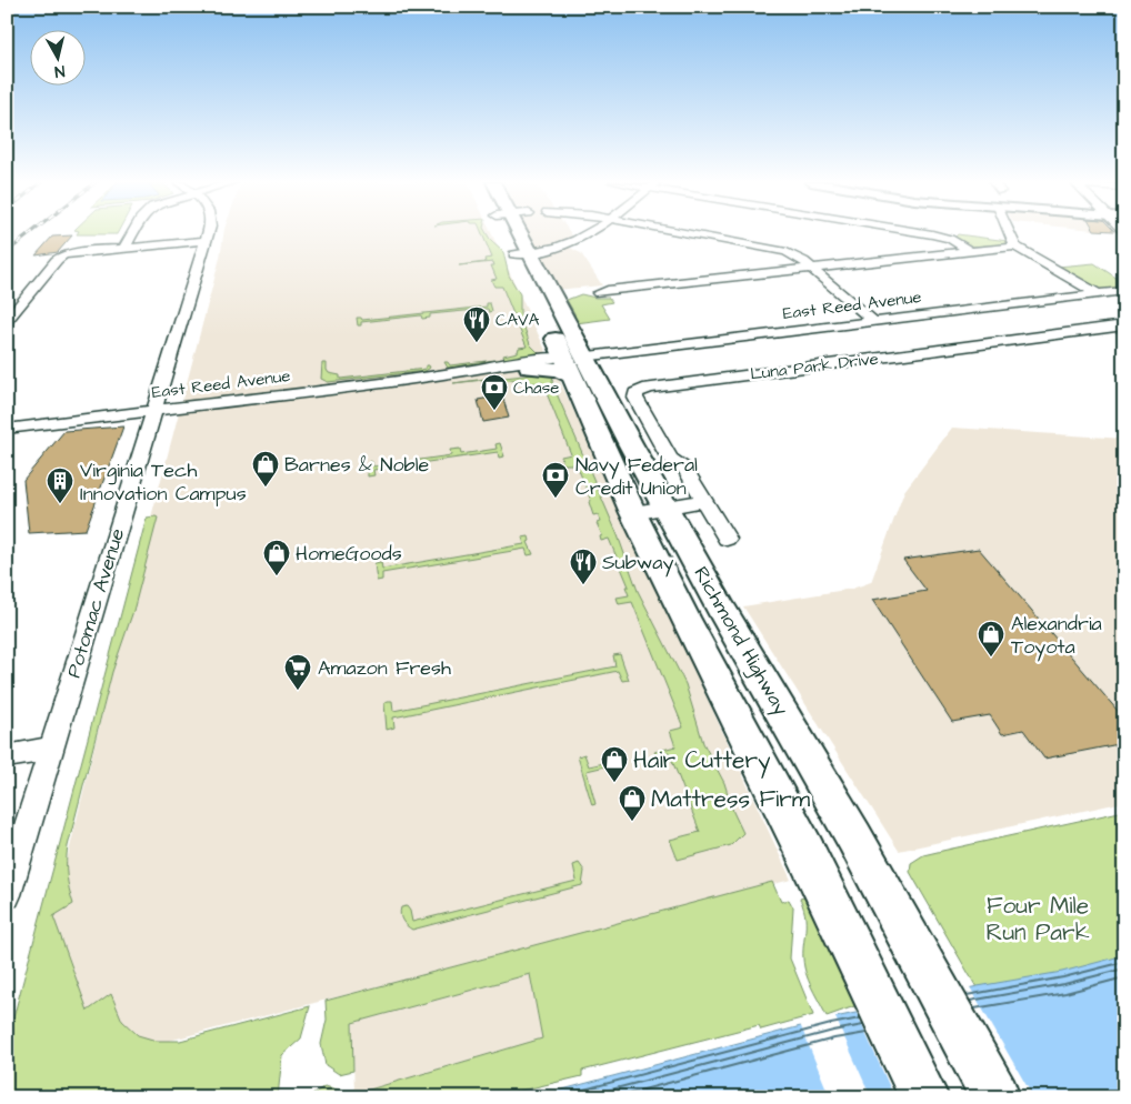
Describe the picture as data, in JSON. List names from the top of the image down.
{
  "streets": {
    "highway": ["Richmond Highway"],
    "street": ["East Reed Avenue", "Luna Park Drive", "Potomac Avenue"]
  },
  "crossings": [
    ["East Reed Avenue", "Potomac Avenue"],
    ["East Reed Avenue", "Richmond Highway"]
  ],
  "parks": ["Four Mile Run Park"],
  "places": {
    "restaurant": ["CAVA", "Subway"],
    "bank": ["Chase", "Navy Federal Credit Union"],
    "shop": [
      "Barnes & Noble",
      "HomeGoods",
      "Alexandria Toyota",
      "Hair Cuttery",
      "Mattress Firm"
    ],
    "building": ["Virginia Tech Innovation Campus"],
    "supermarket": ["Amazon Fresh"]
  },
  "north": "bottom"
}
